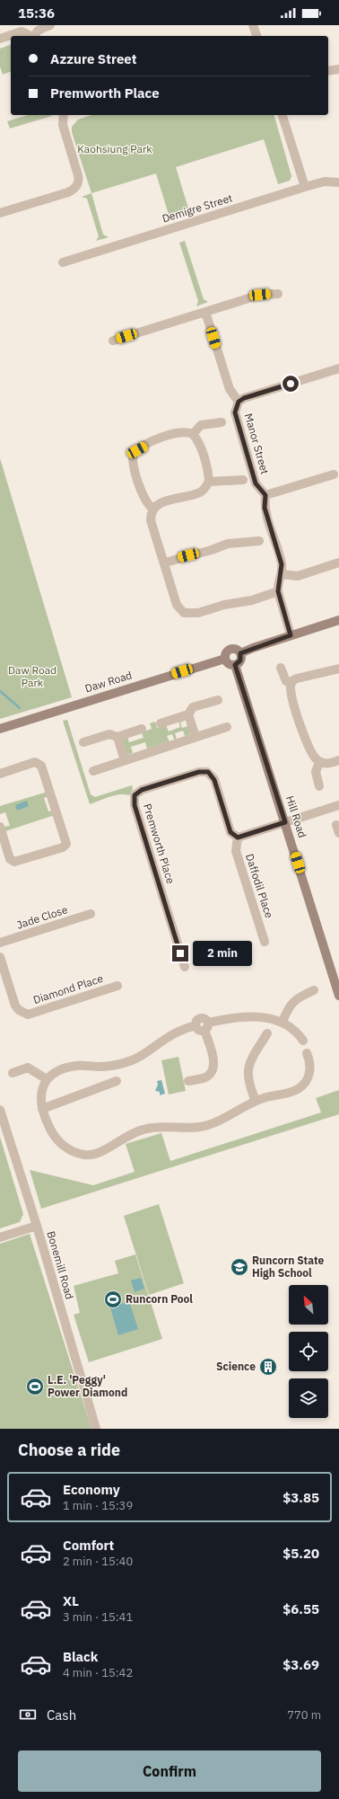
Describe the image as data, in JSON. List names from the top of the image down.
{
  "streets": {
    "street": [
      "Demigre Street",
      "Manor Street",
      "Daw Road",
      "Hill Road",
      "Premworth Place",
      "Daffodil Place",
      "Jade Close",
      "Diamond Place",
      "Bonemill Road"
    ]
  },
  "crossings": [
    ["Daw Road", "Hill Road"],
    ["Premworth Place", "Daffodil Place"]
  ],
  "parks": ["Kaohsiung Park", "Daw Road Park"],
  "places": {
    "school or university": ["Runcorn State High School"],
    "sports": ["Runcorn Pool", "L.E. 'Peggy' Power Diamond"],
    "building": ["Science"]
  },
  "north": "top left",
  "page": {
    "status": "15:36",
    "banner": ["Azzure Street", "Premworth Place"],
    "bubble": "2 min",
    "heading": "Choose a ride",
    "list": [
      {
        "name": "Economy",
        "note": "1 min · 15:39",
        "value": "$3.85"
      },
      {
        "name": "Comfort",
        "note": "2 min · 15:40",
        "value": "$5.20"
      },
      {
        "name": "XL",
        "note": "3 min · 15:41",
        "value": "$6.55"
      },
      {
        "name": "Black",
        "note": "4 min · 15:42",
        "value": "$3.69"
      }
    ],
    "pay": ["Cash", "770 m"],
    "buttons": "Confirm"
  }
}
